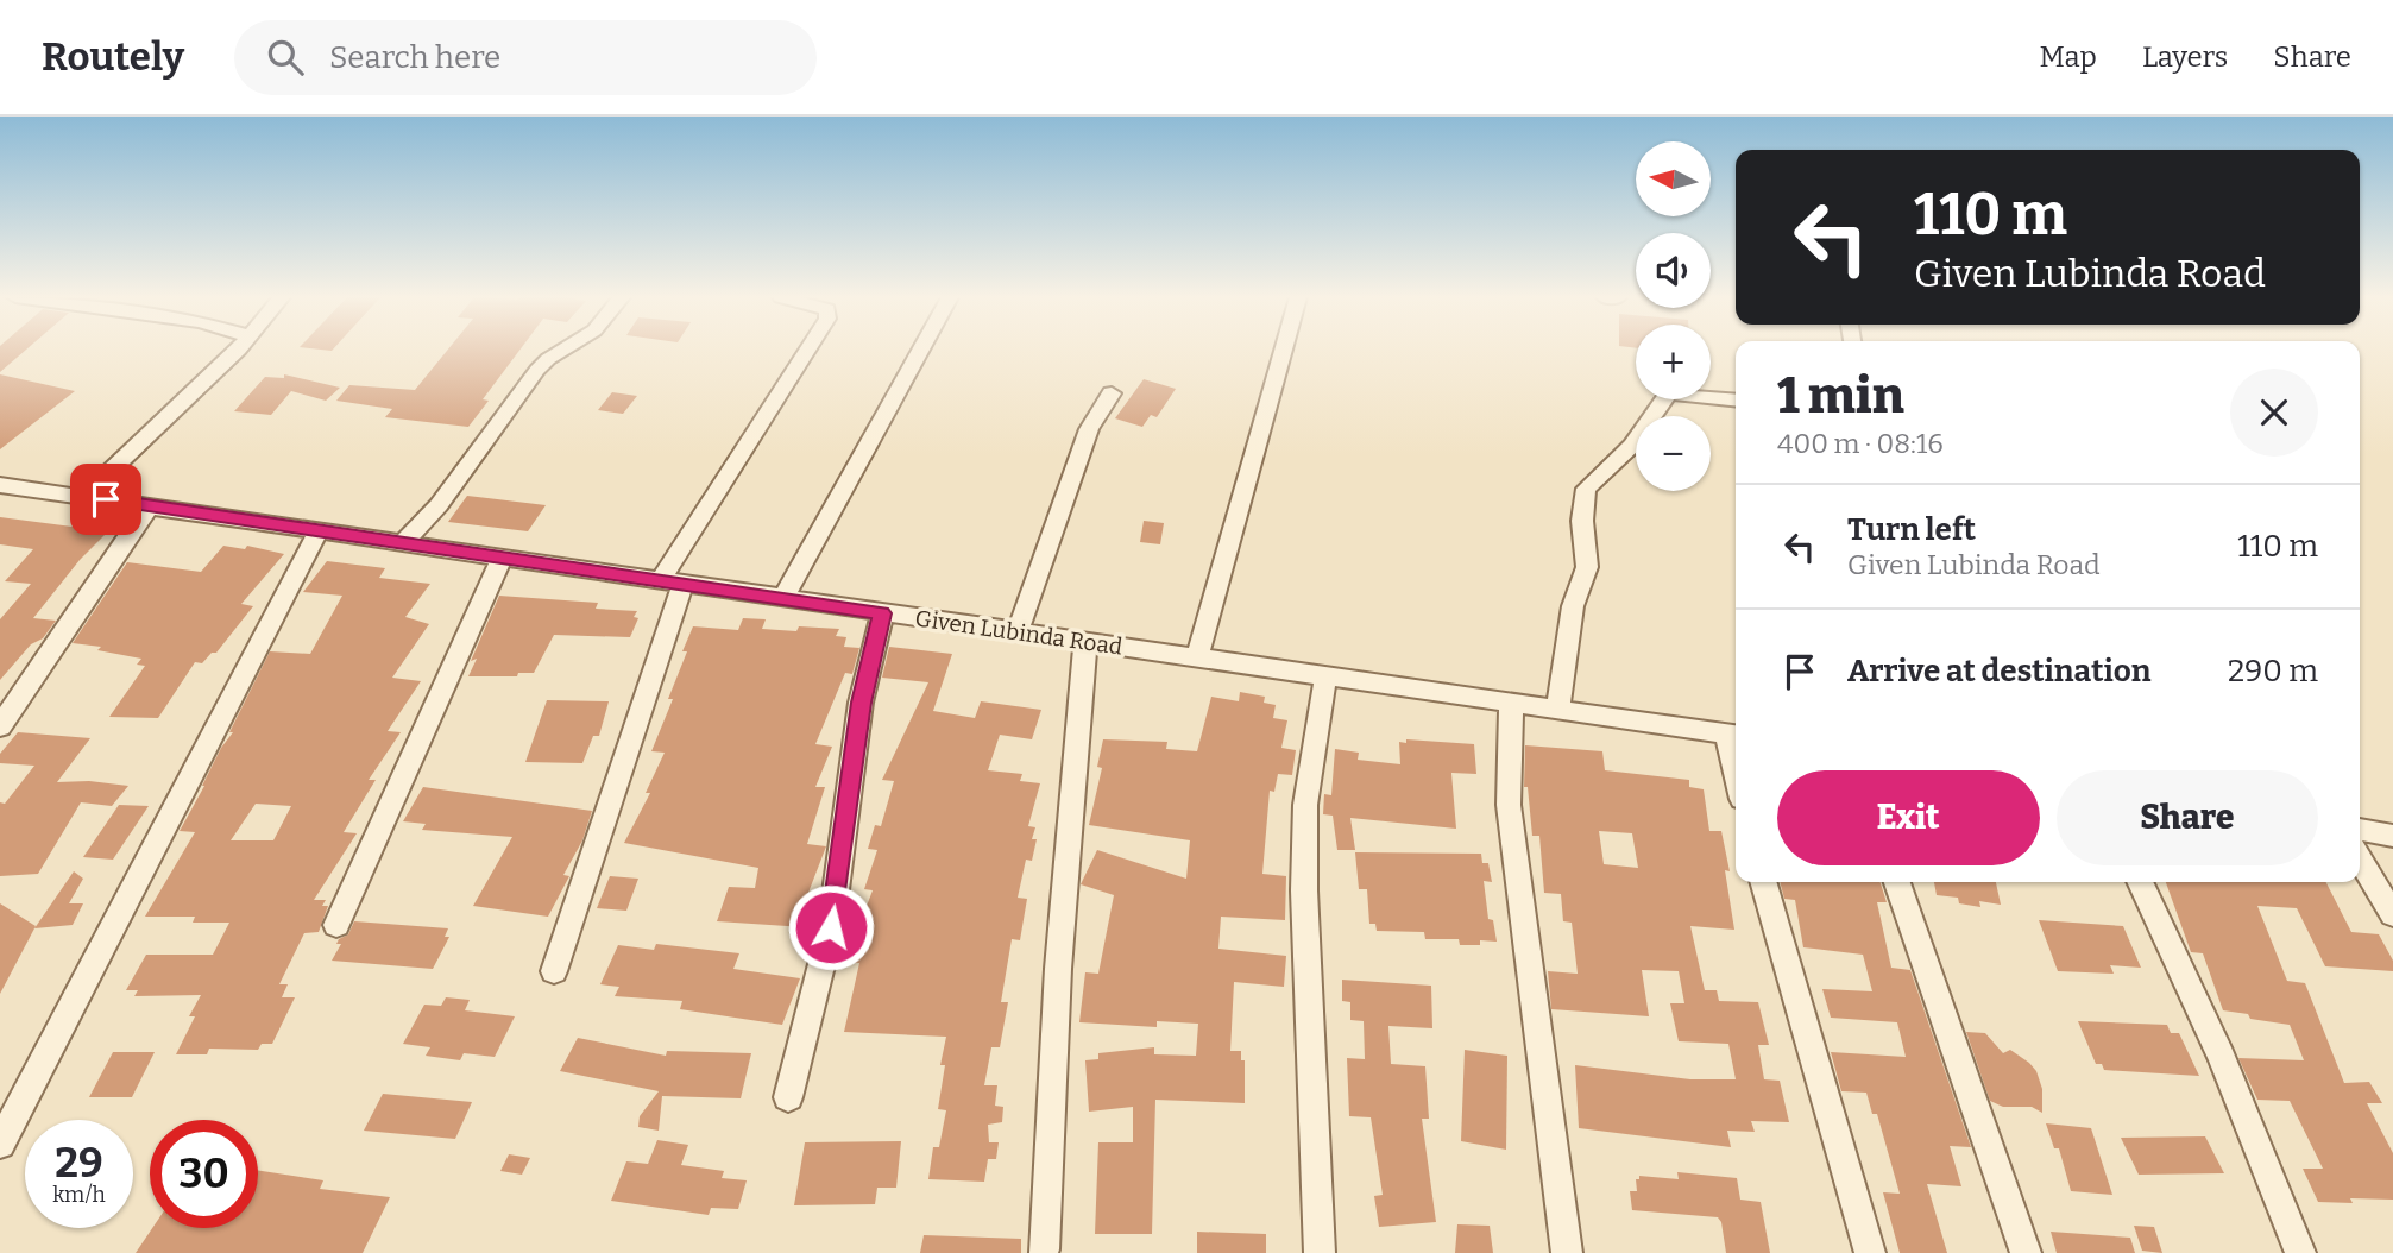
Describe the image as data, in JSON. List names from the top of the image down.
{
  "streets": {
    "street": ["Given Lubinda Road"]
  },
  "north": "left",
  "page": {
    "header": "Routely",
    "search": "Search here",
    "nav": ["Map", "Layers", "Share"],
    "map_buttons": ["+", "−"],
    "turn": ["110 m", "Given Lubinda Road"],
    "heading": ["1 min", "400 m · 08:16"],
    "list": [
      {
        "name": "Turn left",
        "note": "Given Lubinda Road",
        "value": "110 m"
      },
      {
        "name": "Arrive at destination",
        "value": "290 m"
      }
    ],
    "buttons": ["Exit", "Share"],
    "speed": "29 km/h",
    "limit": "30"
  }
}
